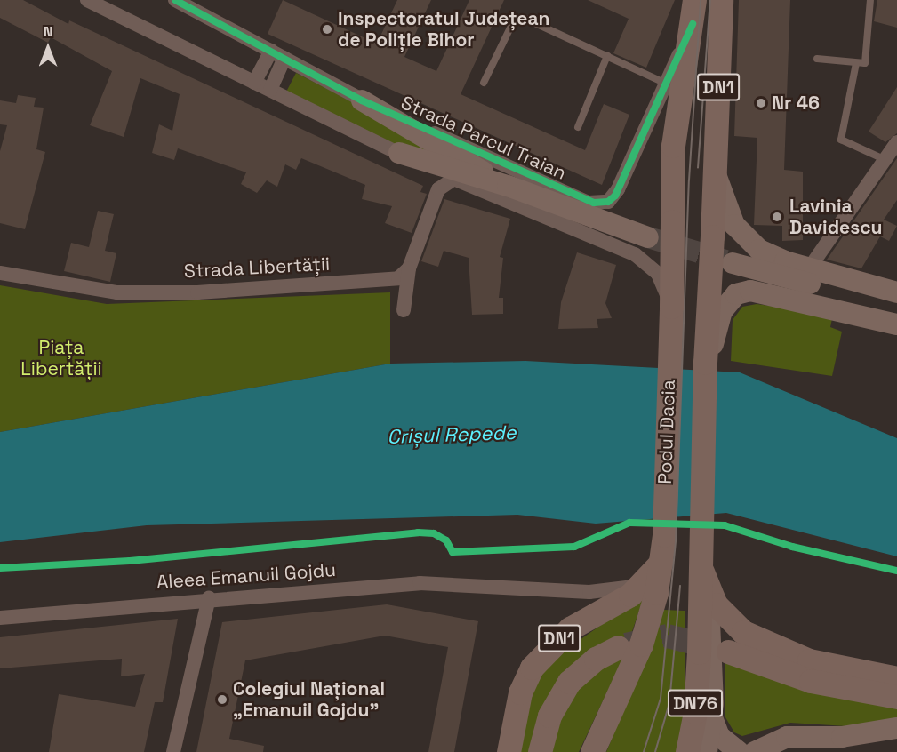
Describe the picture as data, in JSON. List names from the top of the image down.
{
  "streets": {
    "main road": ["DN1", "Podul Dacia", "DN76"],
    "street": ["Strada Parcul Traian", "Strada Libertății", "Aleea Emanuil Gojdu"]
  },
  "crossings": [
    ["DN1", "Strada Parcul Traian"],
    ["DN1", "Podul Dacia"],
    ["DN1", "Aleea Emanuil Gojdu"],
    ["Podul Dacia", "DN76"]
  ],
  "water": ["Crișul Repede"],
  "parks": ["Piața Libertății"],
  "places": [
    "Inspectoratul Județean de Poliție Bihor",
    "Nr 46",
    "Lavinia Davidescu",
    "Colegiul Național „Emanuil Gojdu”"
  ],
  "north": "top"
}
